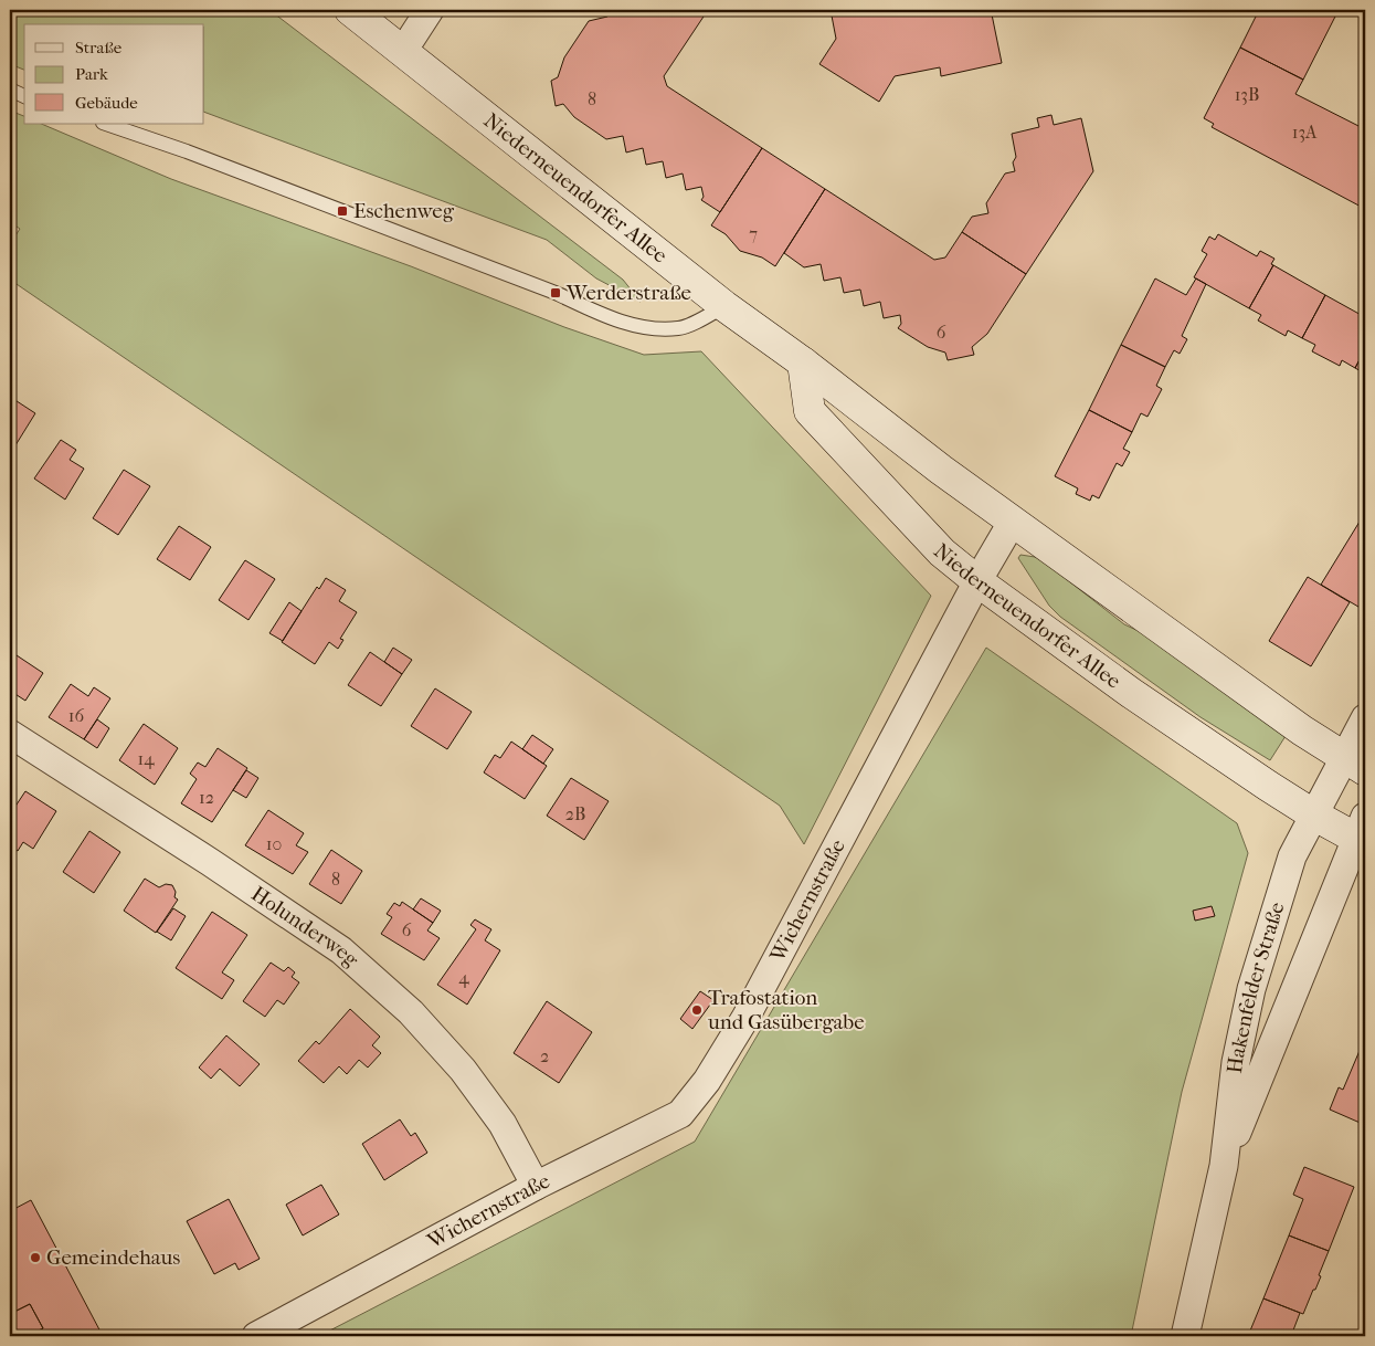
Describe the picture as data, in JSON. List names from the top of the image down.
{
  "streets": {
    "main road": ["Niederneuendorfer Allee"],
    "street": ["Wichernstraße", "Holunderweg", "Hakenfelder Straße"]
  },
  "crossings": [
    ["Niederneuendorfer Allee", "Wichernstraße"],
    ["Niederneuendorfer Allee", "Hakenfelder Straße"],
    ["Wichernstraße", "Holunderweg"]
  ],
  "places": {
    "transit": ["Eschenweg", "Werderstraße"],
    "other": ["Trafostation und Gasübergabe", "Gemeindehaus"]
  },
  "house_numbers": [
    "13B",
    "8",
    "13A",
    "7",
    "6",
    "16",
    "14",
    "12",
    "2B",
    "10",
    "8",
    "6",
    "4",
    "2"
  ],
  "legend": ["Straße", "Park", "Gebäude"]
}
